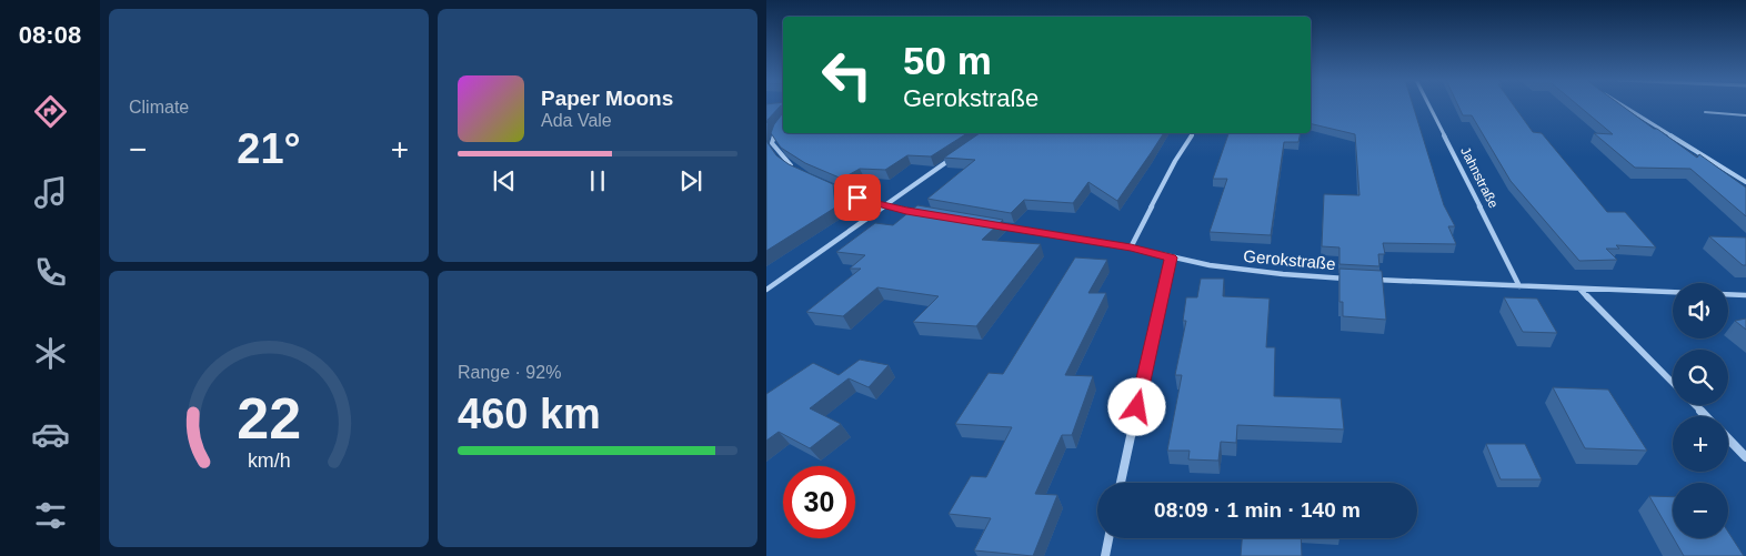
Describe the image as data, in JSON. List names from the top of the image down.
{
  "streets": {
    "street": ["Jahnstraße", "Gerokstraße"]
  },
  "page": {
    "tabs": "08:08",
    "tile": [
      "Climate",
      ["Range · 92%", "460 km"]
    ],
    "turn": ["50 m", "Gerokstraße"],
    "song": ["Paper Moons", "Ada Vale"],
    "heat": ["−", "21°", "+"],
    "map_buttons": ["+", "−"],
    "limit": "30",
    "trip": "08:09 · 1 min · 140 m",
    "gauge": ["22", "km/h"]
  }
}
